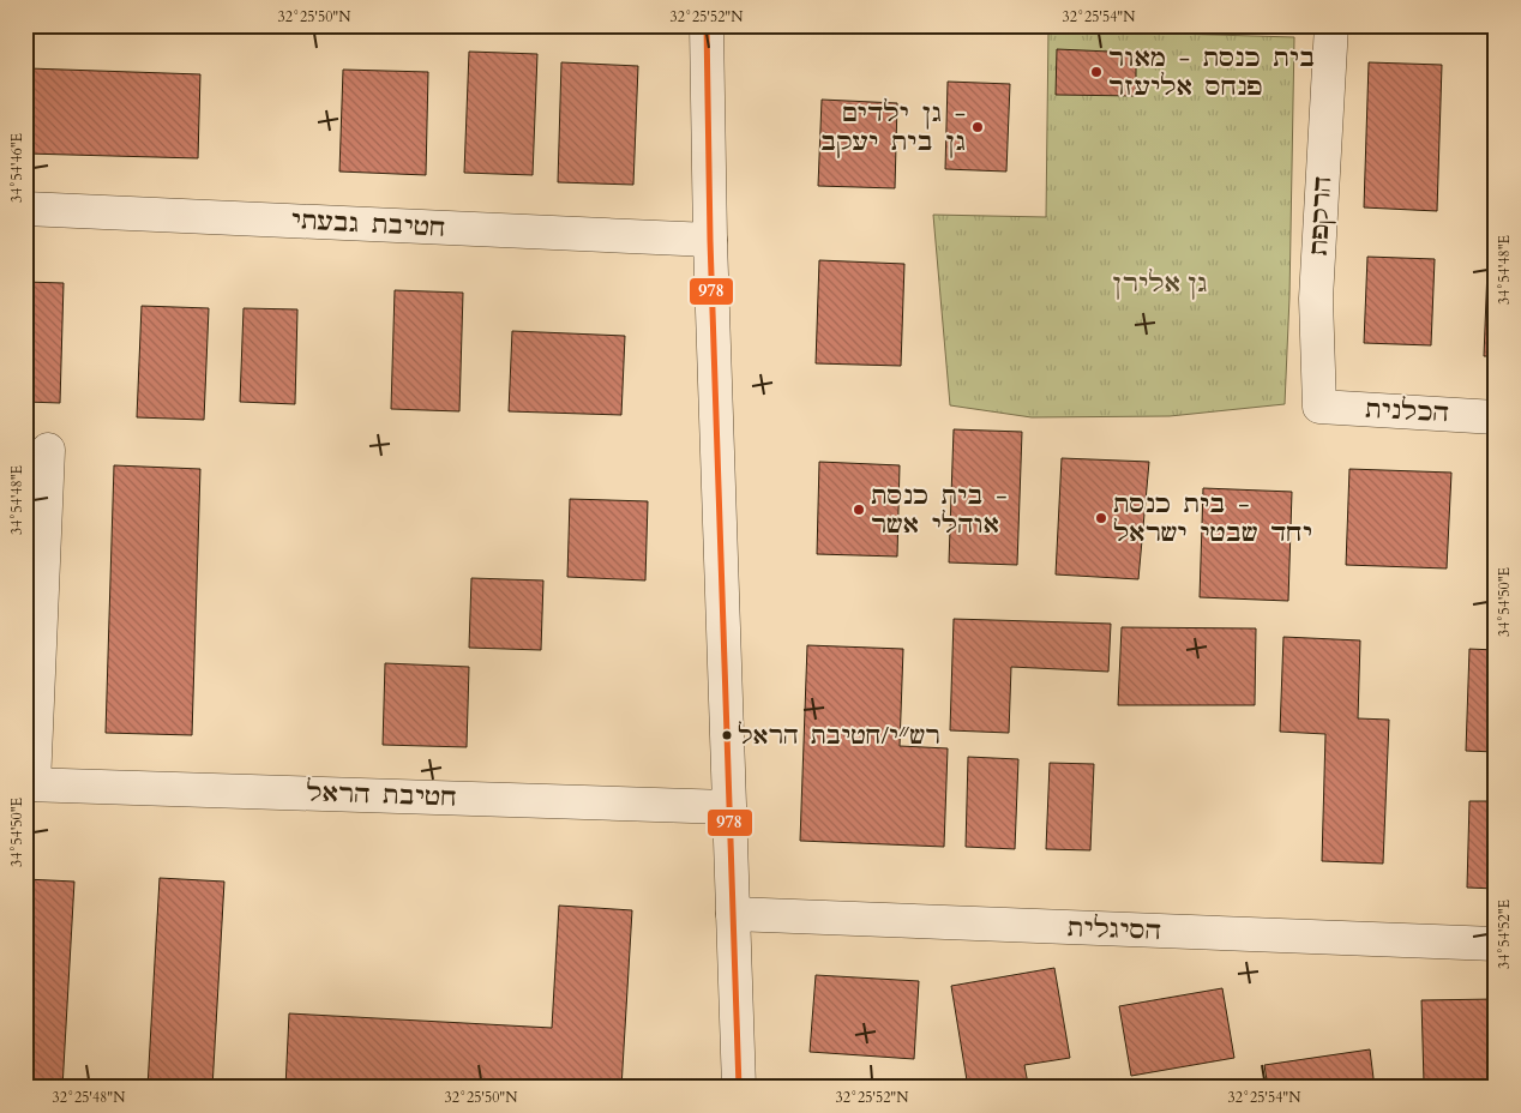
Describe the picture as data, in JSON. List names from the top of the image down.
{
  "streets": {
    "street": [
      "הרקפת",
      "חטיבת גבעתי",
      "הכלנית",
      "חטיבת הראל",
      "הסיגלית"
    ]
  },
  "crossings": [
    ["הרקפת", "הכלנית"]
  ],
  "parks": ["גן אלירן"],
  "places": [
    "בית כנסת - מאור פנחס אליעזר",
    "גן ילדים - גן בית יעקב",
    "בית כנסת - אוהלי אשר",
    "בית כנסת - יחד שבטי ישראל",
    "רש״י/חטיבת הראל"
  ],
  "lines": ["transit line 978"],
  "coordinates": [
    "32°25'50\"N",
    "32°25'52\"N",
    "32°25'54\"N",
    "34°54'46\"E",
    "34°54'48\"E",
    "34°54'50\"E",
    "34°54'52\"E",
    "32°25'48\"N"
  ]
}
